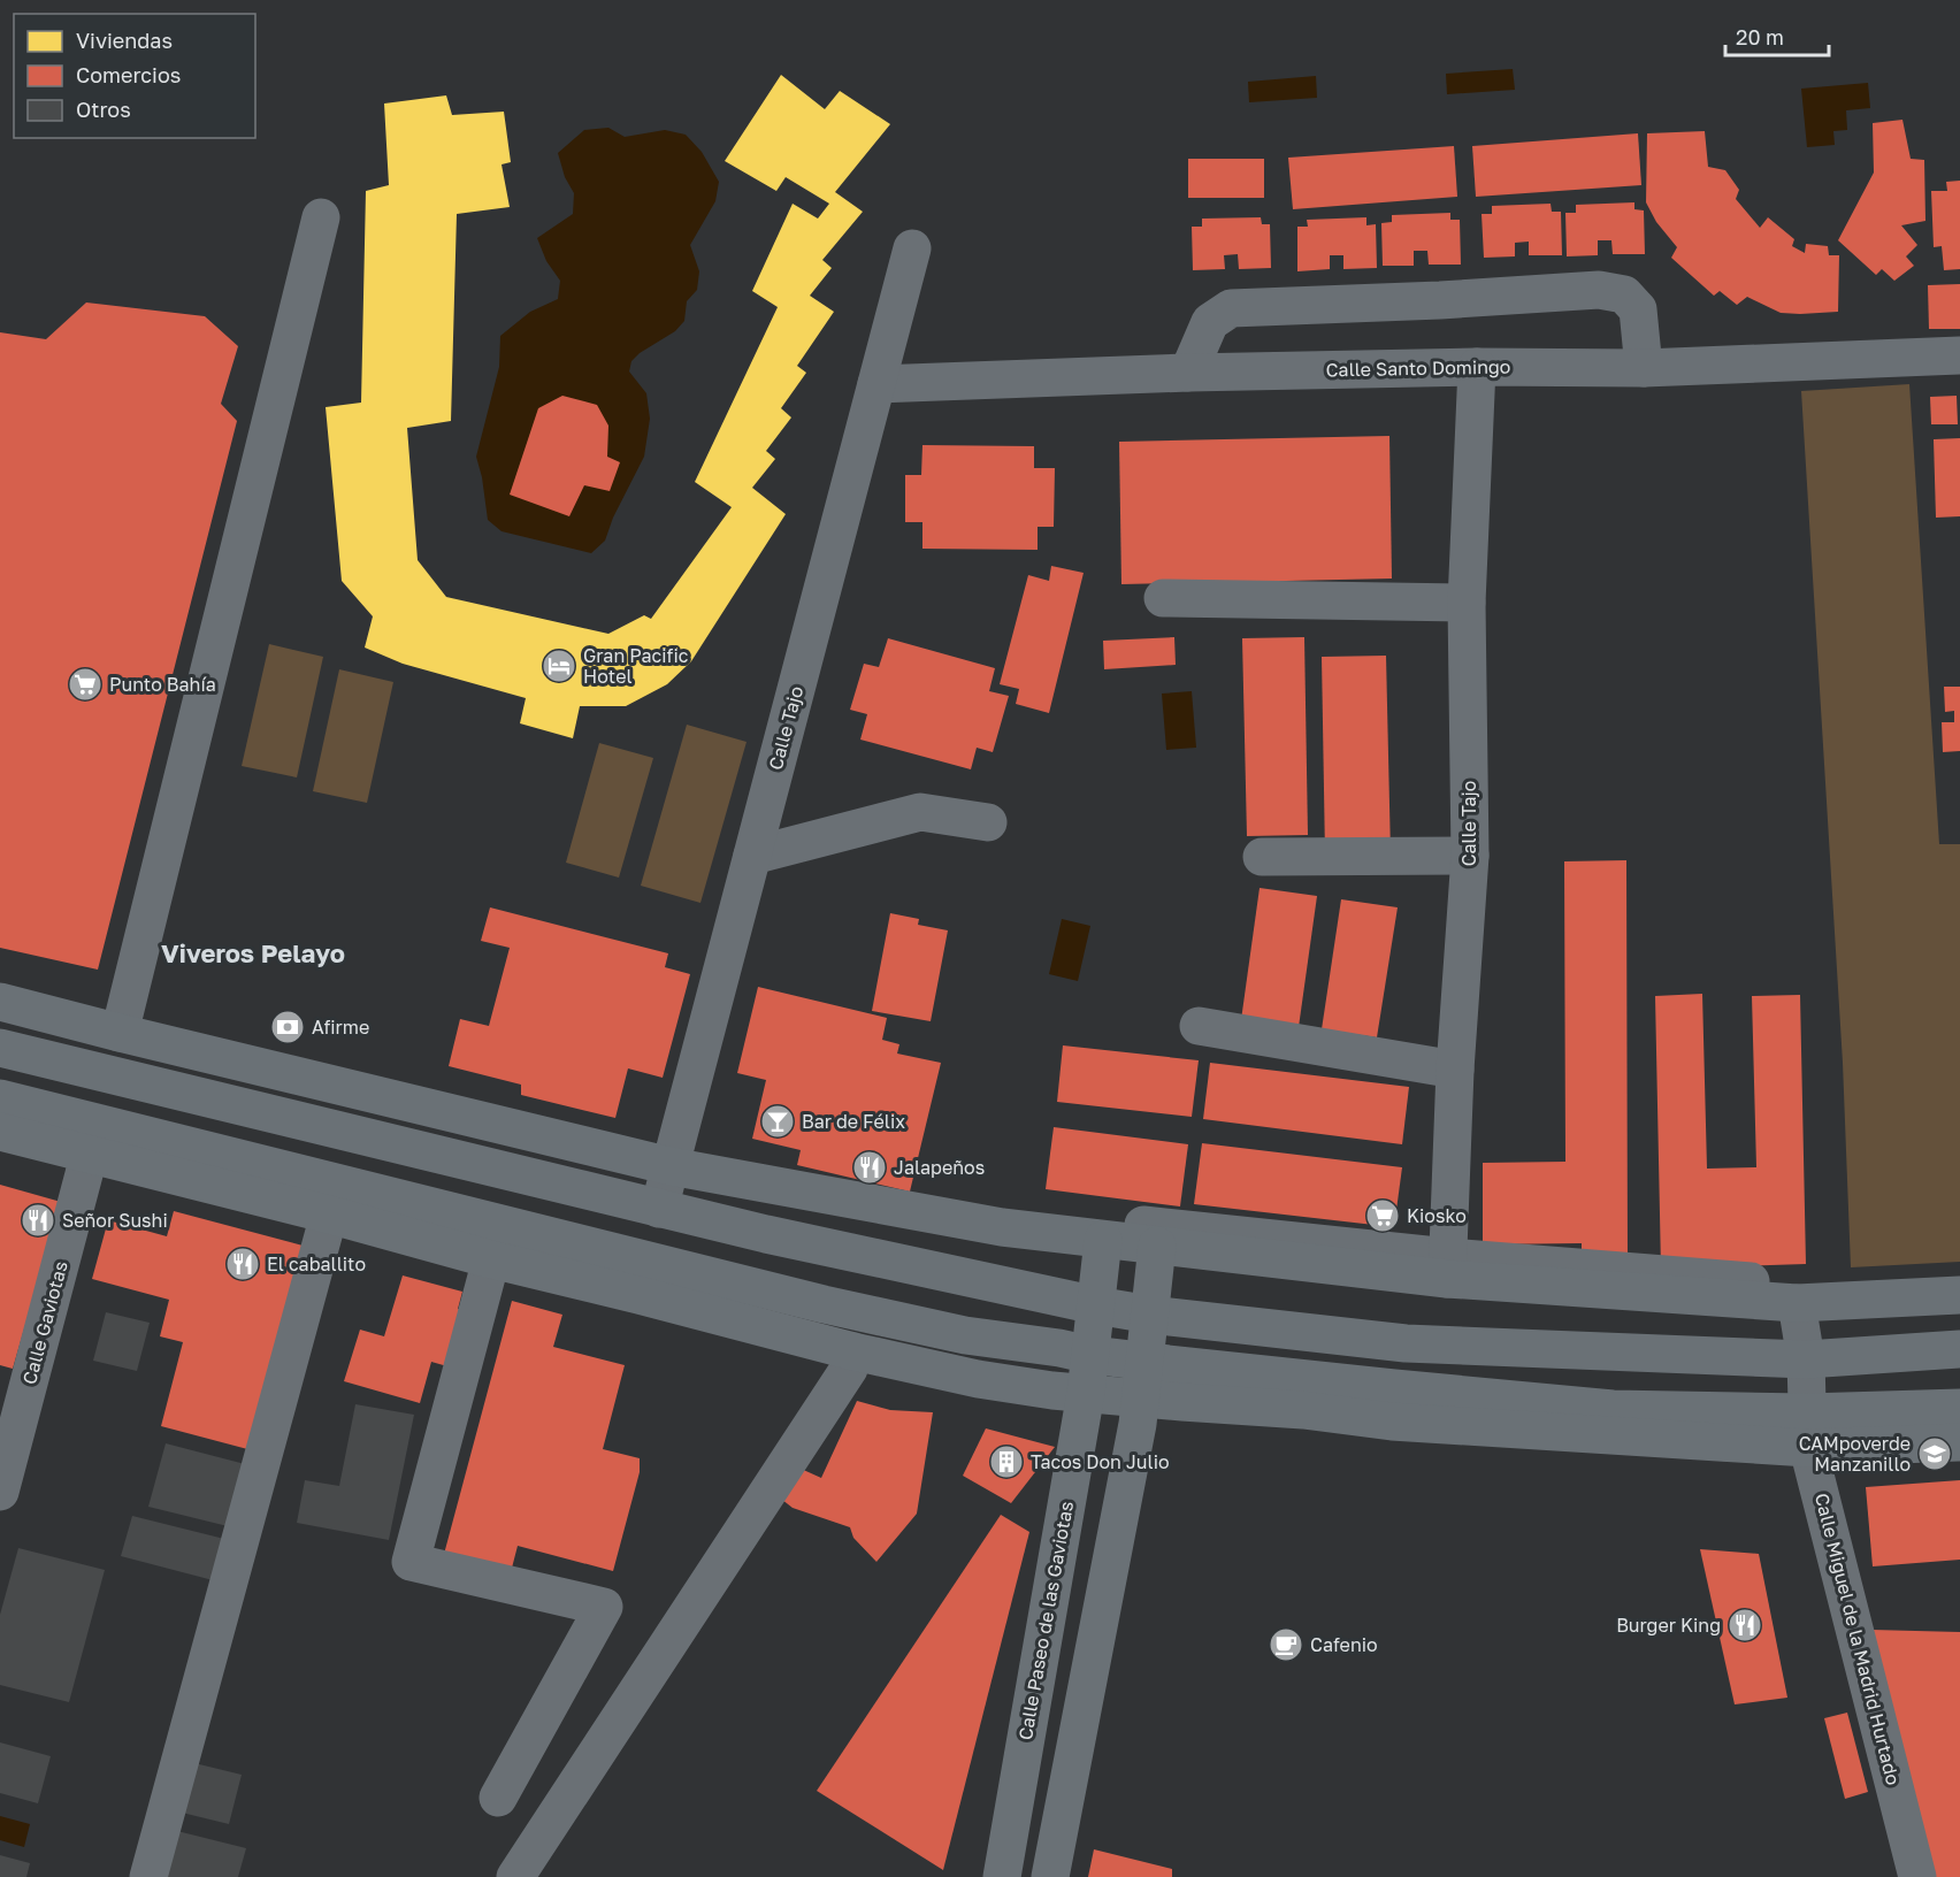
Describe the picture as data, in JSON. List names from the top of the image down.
{
  "streets": {
    "main road": ["Calle Paseo de las Gaviotas"],
    "street": [
      "Calle Santo Domingo",
      "Calle Tajo",
      "Calle Gaviotas",
      "Calle Miguel de la Madrid Hurtado"
    ]
  },
  "crossings": [
    ["Calle Santo Domingo", "Calle Tajo"]
  ],
  "districts": ["Viveros Pelayo"],
  "places": {
    "hotel": ["Gran Pacific Hotel"],
    "supermarket": ["Punto Bahía", "Kiosko"],
    "bank": ["Afirme"],
    "bar": ["Bar de Félix"],
    "restaurant": [
      "Jalapeños",
      "Señor Sushi",
      "El caballito",
      "Burger King"
    ],
    "school or university": ["CAMpoverde Manzanillo"],
    "building": ["Tacos Don Julio"],
    "cafe": ["Cafenio"]
  },
  "legend": ["Viviendas", "Comercios", "Otros"],
  "scale_bar": "20 m"
}
